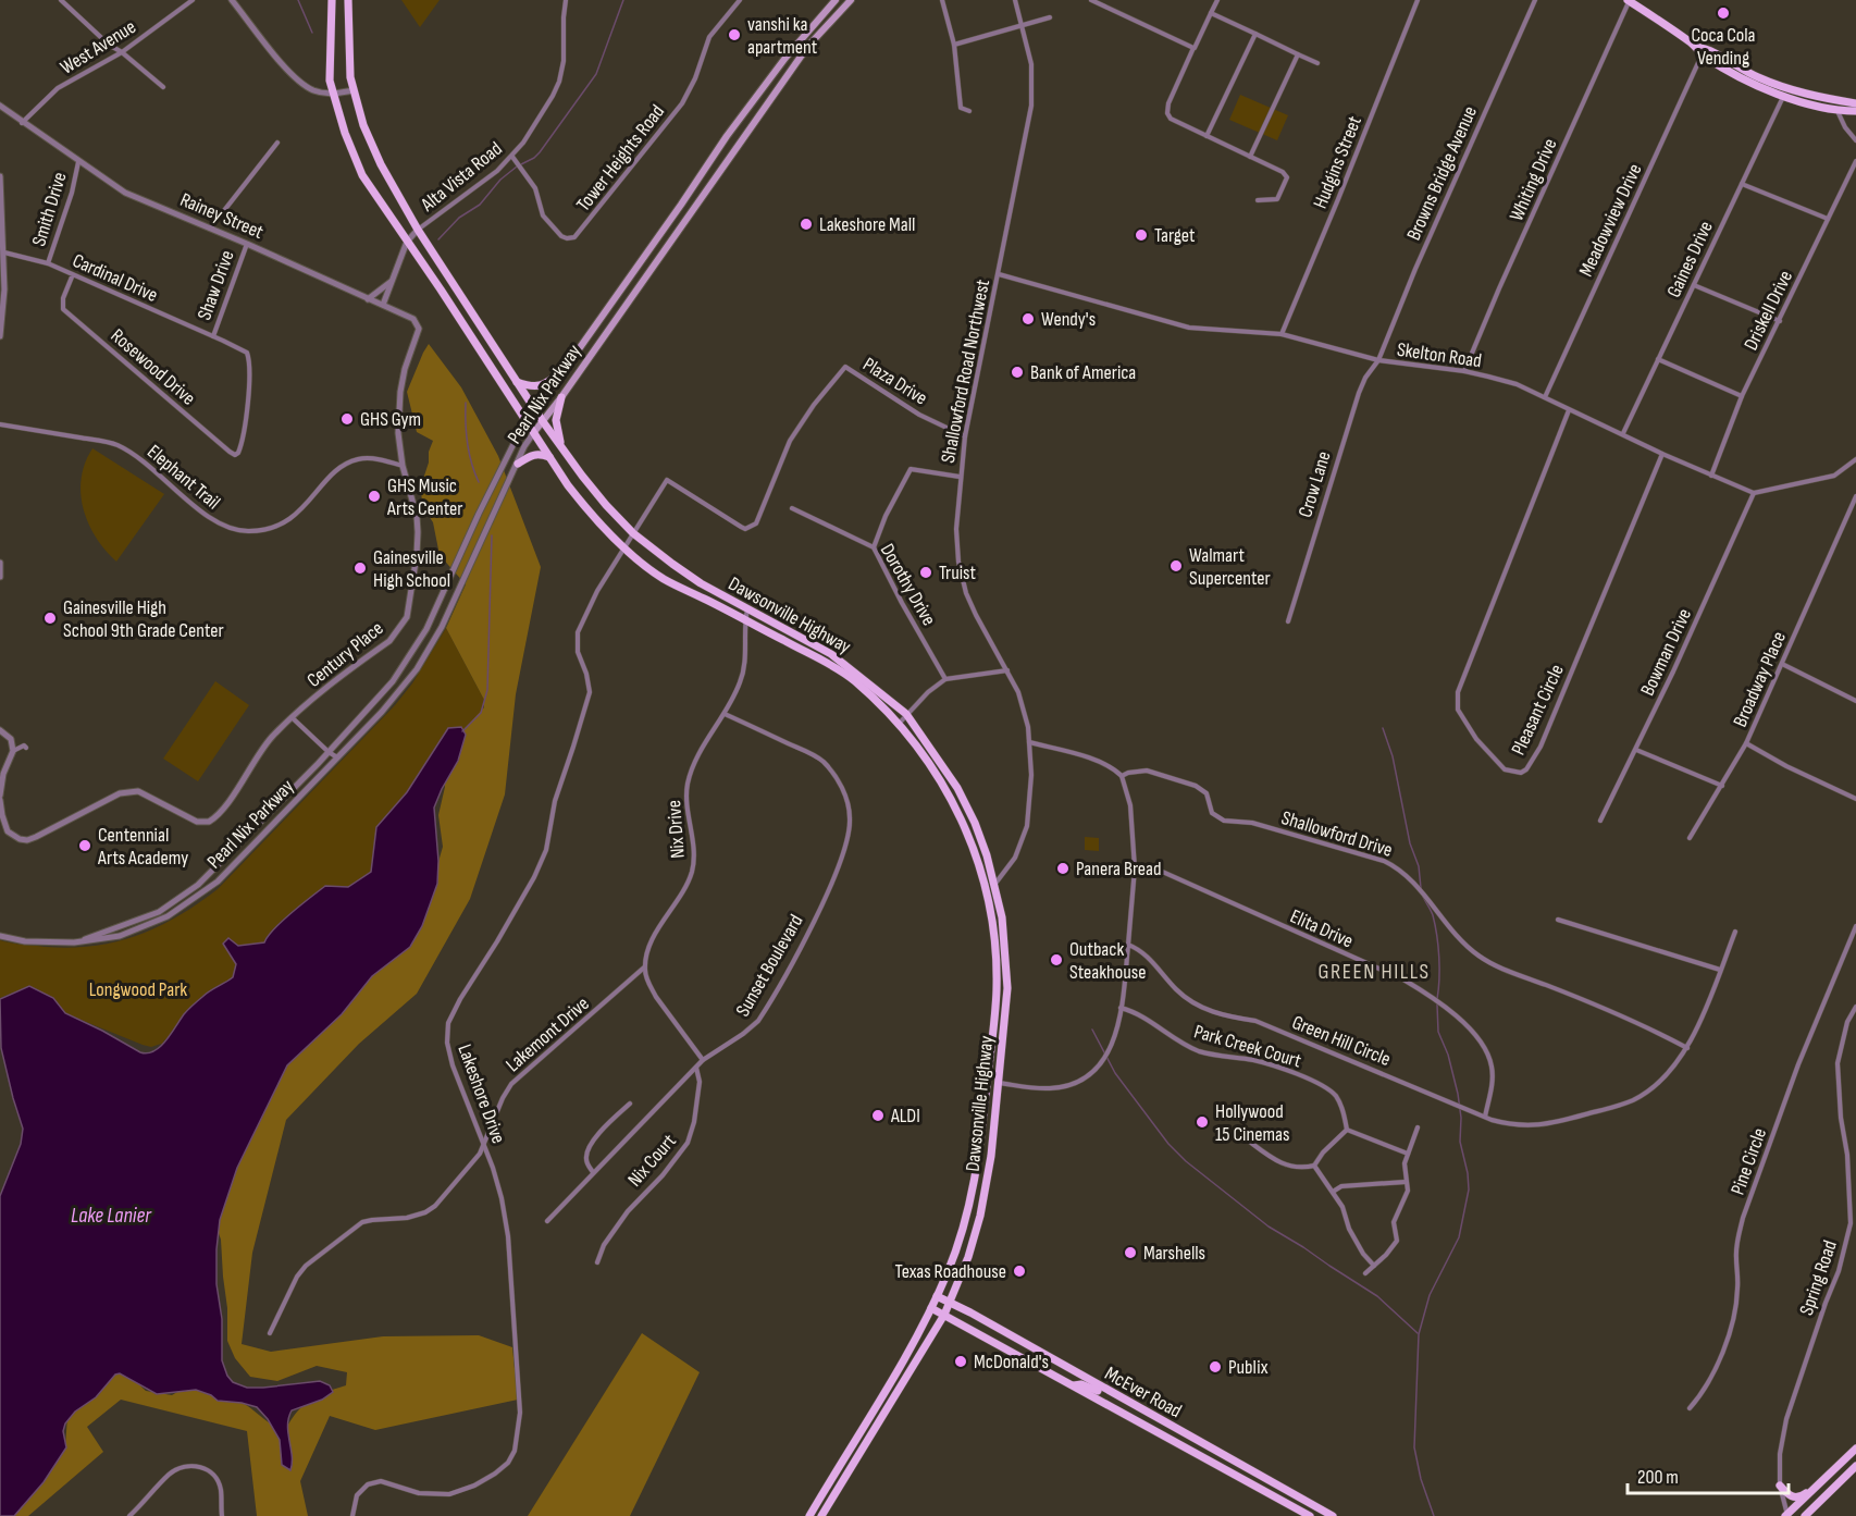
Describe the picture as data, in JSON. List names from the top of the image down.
{
  "streets": {
    "main road": ["Pearl Nix Parkway", "Dawsonville Highway", "McEver Road"],
    "street": [
      "West Avenue",
      "Tower Heights Road",
      "Hudgins Street",
      "Browns Bridge Avenue",
      "Alta Vista Road",
      "Whiting Drive",
      "Smith Drive",
      "Rainey Street",
      "Meadowview Drive",
      "Gaines Drive",
      "Cardinal Drive",
      "Shaw Drive",
      "Driskell Drive",
      "Skelton Road",
      "Rosewood Drive",
      "Shallowford Road Northwest",
      "Plaza Drive",
      "Elephant Trail",
      "Crow Lane",
      "Dorothy Drive",
      "Bowman Drive",
      "Century Place",
      "Broadway Place",
      "Pleasant Circle",
      "Nix Drive",
      "Shallowford Drive",
      "Elita Drive",
      "Sunset Boulevard",
      "Lakemont Drive",
      "Green Hill Circle",
      "Park Creek Court",
      "Lakeshore Drive",
      "Nix Court",
      "Pine Circle",
      "Spring Road"
    ]
  },
  "crossings": [
    ["West Avenue", "Rainey Street"],
    ["Tower Heights Road", "Alta Vista Road"],
    ["Hudgins Street", "Skelton Road"],
    ["Browns Bridge Avenue", "Skelton Road"],
    ["Browns Bridge Avenue", "Crow Lane"],
    ["Alta Vista Road", "Dawsonville Highway"],
    ["Whiting Drive", "Skelton Road"],
    ["Smith Drive", "Rainey Street"],
    ["Smith Drive", "Cardinal Drive"],
    ["Rainey Street", "Shaw Drive"],
    ["Rainey Street", "Century Place"],
    ["Meadowview Drive", "Skelton Road"],
    ["Gaines Drive", "Skelton Road"],
    ["Cardinal Drive", "Shaw Drive"],
    ["Cardinal Drive", "Rosewood Drive"],
    ["Driskell Drive", "Skelton Road"],
    ["Skelton Road", "Shallowford Road Northwest"],
    ["Skelton Road", "Crow Lane"],
    ["Skelton Road", "Bowman Drive"],
    ["Skelton Road", "Pleasant Circle"],
    ["Shallowford Road Northwest", "Plaza Drive"],
    ["Shallowford Road Northwest", "Dawsonville Highway"],
    ["Plaza Drive", "Lakeshore Drive"],
    ["Pearl Nix Parkway", "Dawsonville Highway"],
    ["Elephant Trail", "Century Place"],
    ["Dawsonville Highway", "Nix Drive"],
    ["Dawsonville Highway", "Lakeshore Drive"],
    ["Dawsonville Highway", "McEver Road"],
    ["Nix Drive", "Sunset Boulevard"],
    ["Nix Drive", "Lakemont Drive"],
    ["Shallowford Drive", "Green Hill Circle"],
    ["Elita Drive", "Green Hill Circle"],
    ["Sunset Boulevard", "Nix Court"],
    ["Lakemont Drive", "Lakeshore Drive"]
  ],
  "districts": ["GREEN HILLS"],
  "water": ["Lake Lanier"],
  "parks": ["Longwood Park"],
  "places": [
    "Coca Cola Vending",
    "vanshi ka apartment",
    "Lakeshore Mall",
    "Target",
    "Wendy's",
    "Bank of America",
    "GHS Gym",
    "GHS Music Arts Center",
    "Walmart Supercenter",
    "Gainesville High School",
    "Truist",
    "Gainesville High School 9th Grade Center",
    "Centennial Arts Academy",
    "Panera Bread",
    "Outback Steakhouse",
    "ALDI",
    "Hollywood 15 Cinemas",
    "Marshells",
    "Texas Roadhouse",
    "McDonald's",
    "Publix"
  ],
  "scale_bar": "200 m"
}
